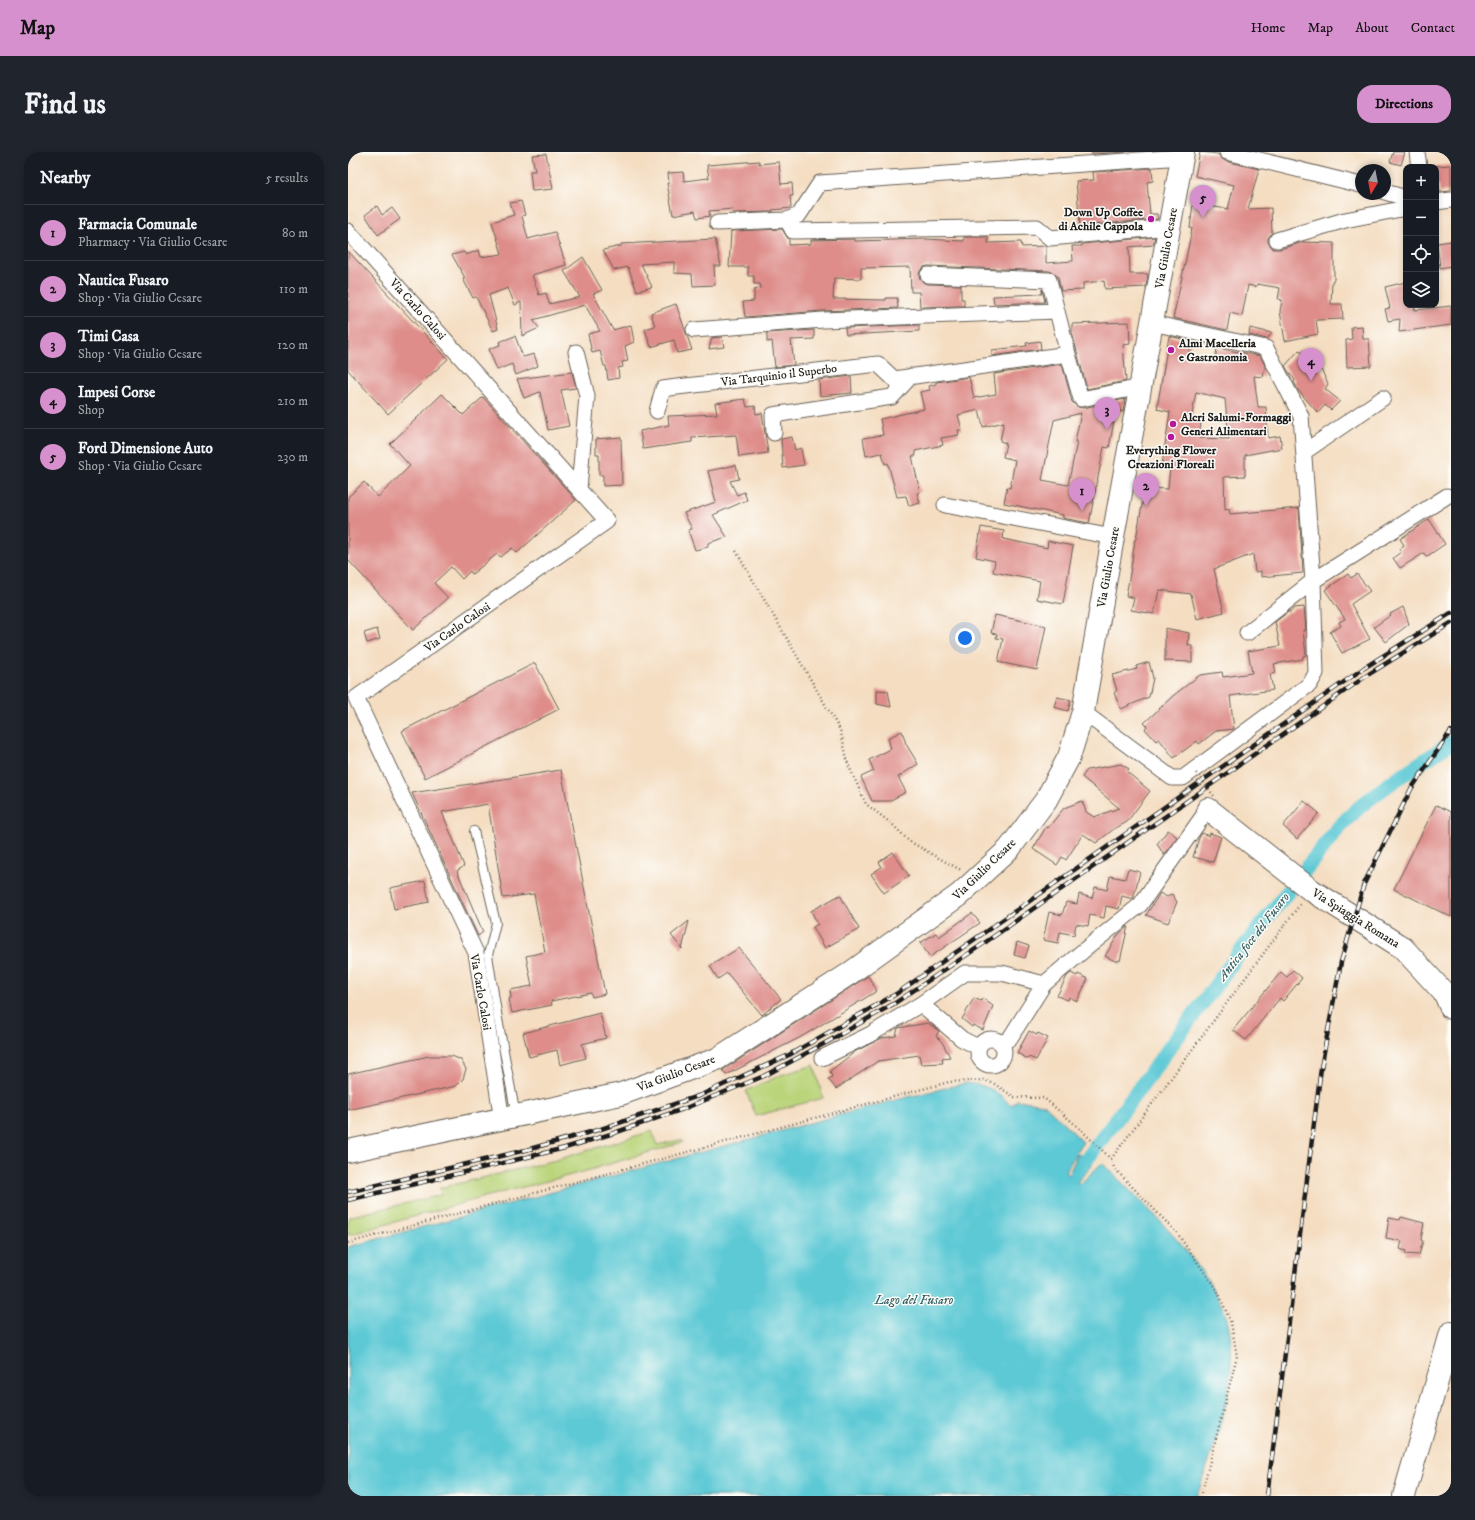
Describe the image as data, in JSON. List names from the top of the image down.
{
  "streets": {
    "street": [
      "Via Giulio Cesare",
      "Via Carlo Calosi",
      "Via Tarquinio il Superbo",
      "Via Spiaggia Romana"
    ]
  },
  "crossings": [
    ["Via Giulio Cesare", "Via Carlo Calosi"]
  ],
  "water": ["Antica foce del Fusaro", "Lago del Fusaro"],
  "places": [
    "Down Up Coffee di Achile Cappola",
    "Almi Macelleria e Gastronomia",
    "Alcri Salumi-Formaggi Generi Alimentari",
    "Everything Flower Creazioni Floreali"
  ],
  "north": "bottom",
  "page": {
    "header": "Map",
    "nav": [
      "Home",
      "Map",
      "About",
      "Contact"
    ],
    "buttons": "Directions",
    "title": "Find us",
    "heading": ["Nearby", "5 results"],
    "map_buttons": ["+", "−"],
    "pins": [
      "5",
      "4",
      "3",
      "2",
      "1"
    ],
    "list": [
      {
        "mark": "1",
        "name": "Farmacia Comunale",
        "note": "Pharmacy · Via Giulio Cesare",
        "value": "80 m"
      },
      {
        "mark": "2",
        "name": "Nautica Fusaro",
        "note": "Shop · Via Giulio Cesare",
        "value": "110 m"
      },
      {
        "mark": "3",
        "name": "Timi Casa",
        "note": "Shop · Via Giulio Cesare",
        "value": "120 m"
      },
      {
        "mark": "4",
        "name": "Impesi Corse",
        "note": "Shop",
        "value": "210 m"
      },
      {
        "mark": "5",
        "name": "Ford Dimensione Auto",
        "note": "Shop · Via Giulio Cesare",
        "value": "230 m"
      }
    ]
  }
}
